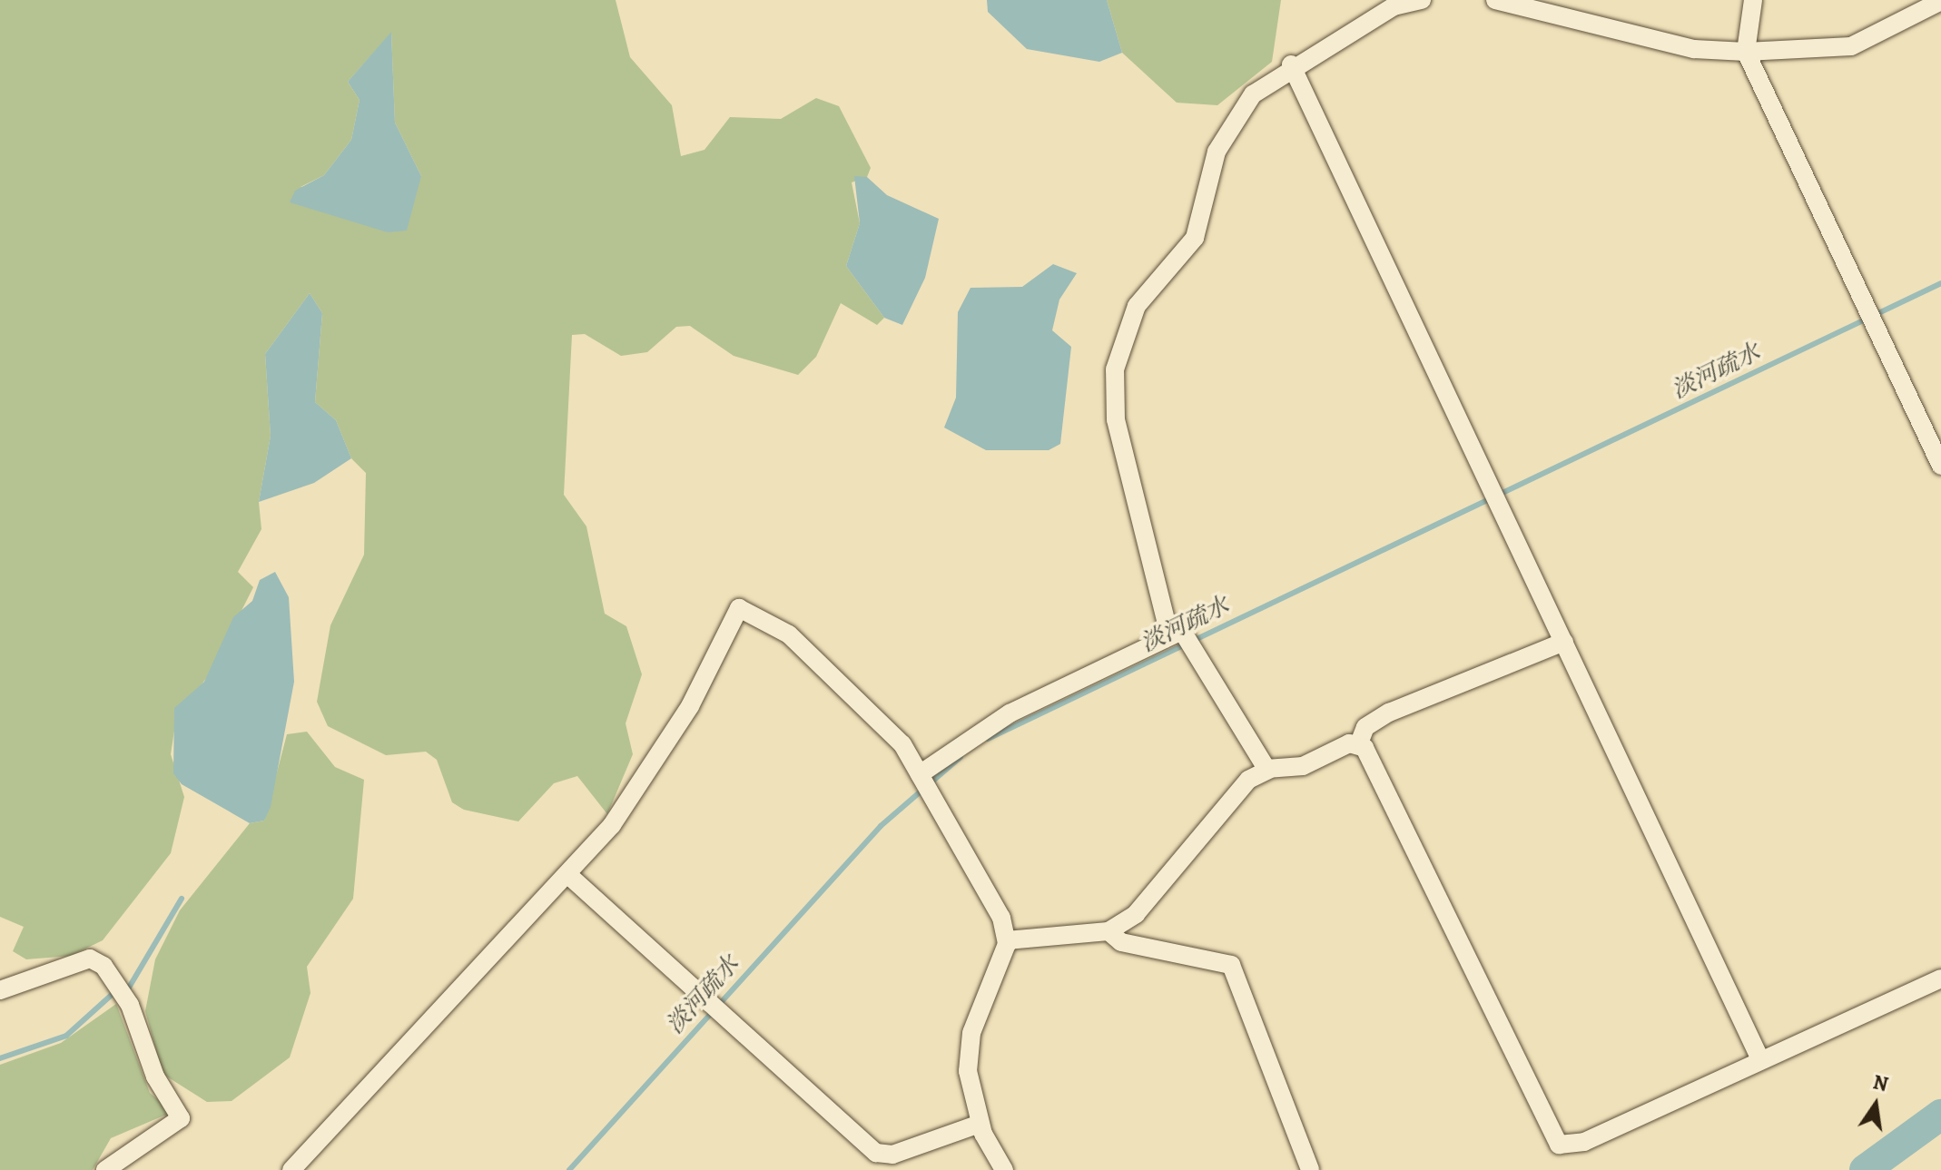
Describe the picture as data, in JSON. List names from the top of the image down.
{
  "water": ["淡河疏水"],
  "north": "top"
}
